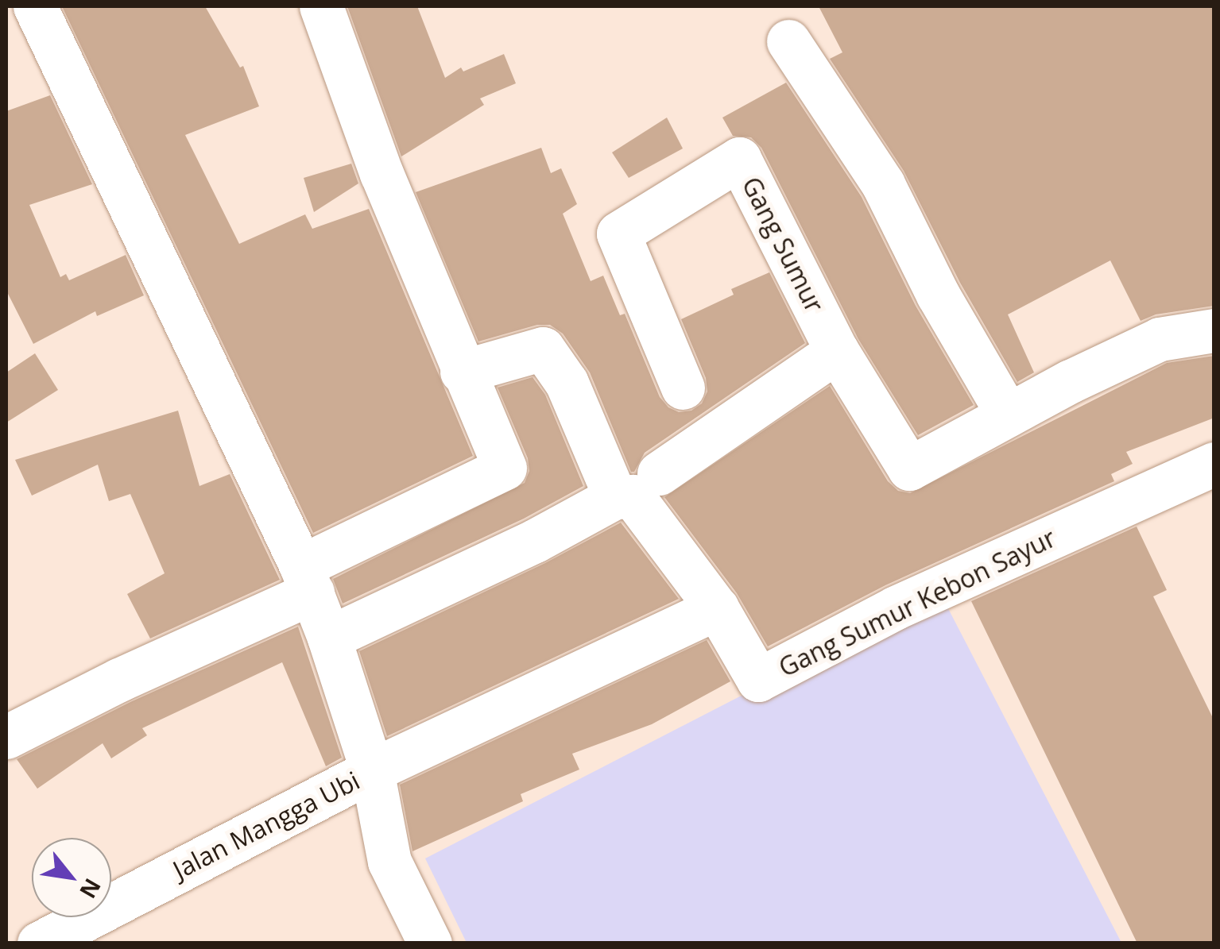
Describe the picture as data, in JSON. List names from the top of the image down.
{
  "streets": {
    "street": ["Gang Sumur", "Gang Sumur Kebon Sayur", "Jalan Mangga Ubi"]
  },
  "north": "bottom right"
}
